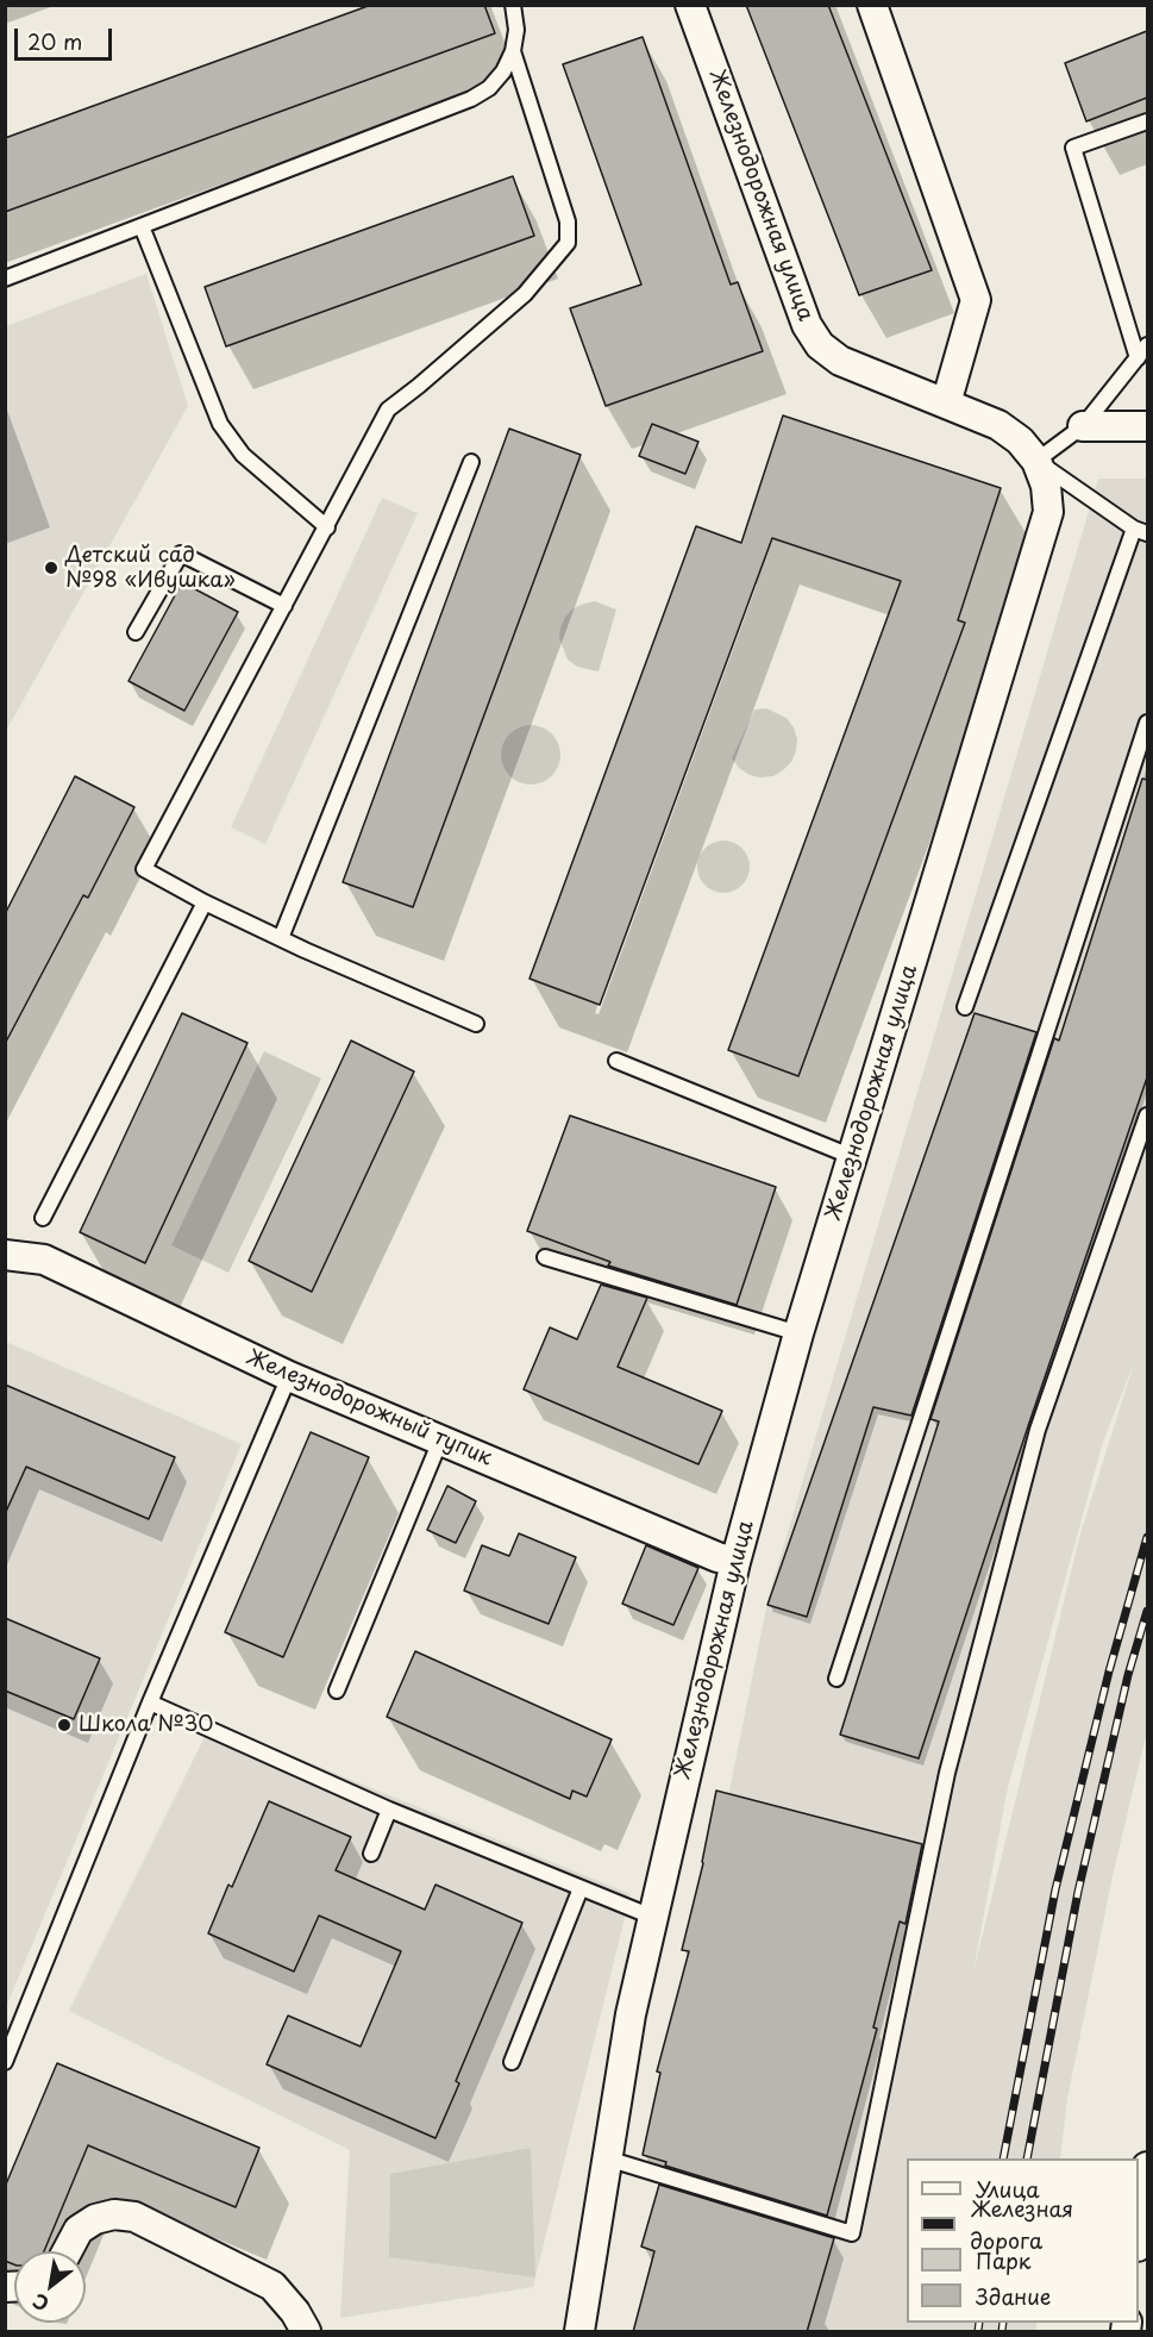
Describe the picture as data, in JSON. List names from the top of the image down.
{
  "streets": {
    "street": ["Железнодорожная улица", "Железнодорожный тупик"]
  },
  "crossings": [
    ["Железнодорожная улица", "Железнодорожный тупик"]
  ],
  "places": ["Детский сад №98 «Ивушка»", "Школа №30"],
  "legend": [
    "Улица",
    "Железная дорога",
    "Парк",
    "Здание"
  ],
  "scale_bar": "20 m",
  "north": "bottom left"
}
